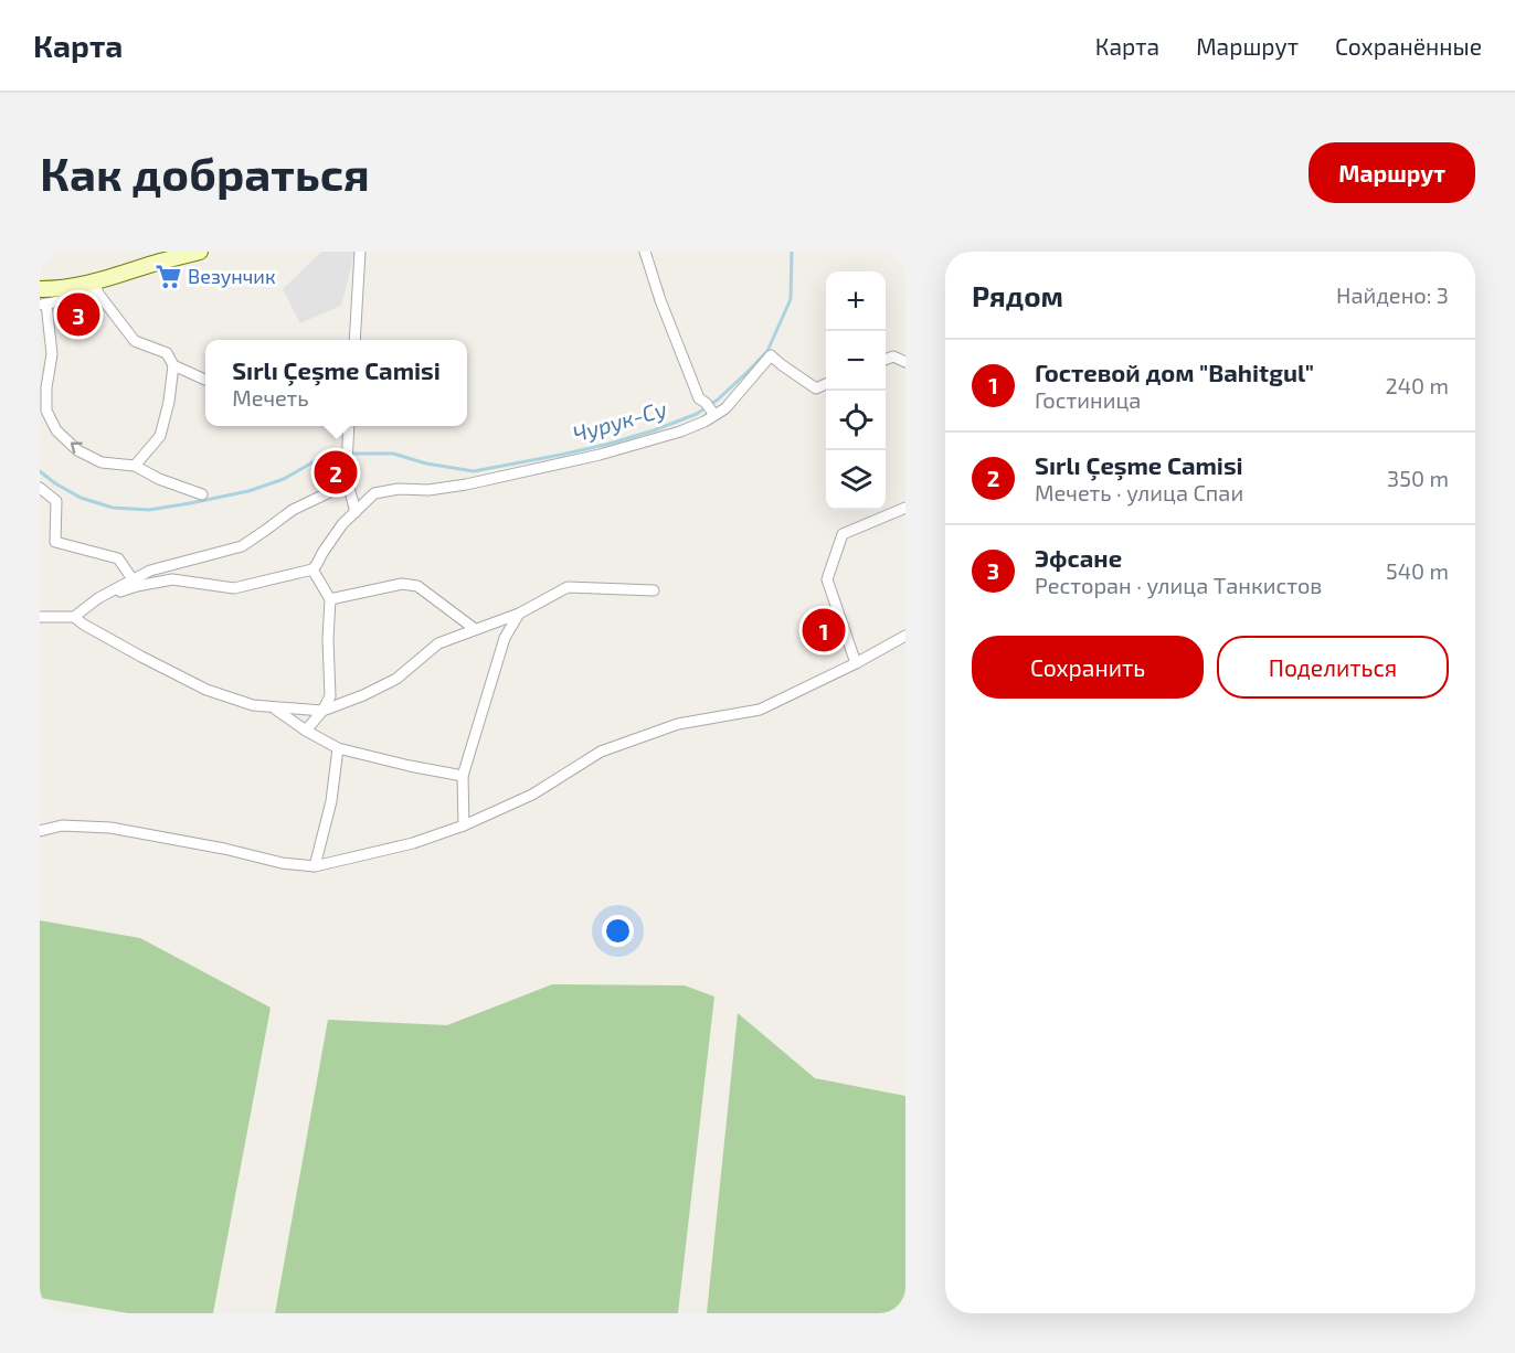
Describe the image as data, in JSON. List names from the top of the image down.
{
  "water": ["Чурук-Су"],
  "places": {
    "supermarket": ["Везунчик"]
  },
  "page": {
    "header": "Карта",
    "nav": ["Карта", "Маршрут", "Сохранённые"],
    "buttons": [
      "Маршрут",
      ["Сохранить", "Поделиться"]
    ],
    "title": "Как добраться",
    "heading": ["Рядом", "Найдено: 3"],
    "map_buttons": ["+", "−"],
    "pins": ["3", "2", "1"],
    "list": [
      {
        "mark": "1",
        "name": "Гостевой дом \"Bahitgul\"",
        "note": "Гостиница",
        "value": "240 m"
      },
      {
        "mark": "2",
        "name": "Sırlı Çeşme Camisi",
        "note": "Мечеть · улица Спаи",
        "value": "350 m"
      },
      {
        "mark": "3",
        "name": "Эфсане",
        "note": "Ресторан · улица Танкистов",
        "value": "540 m"
      }
    ],
    "popup": ["Sırlı Çeşme Camisi", "Мечеть"]
  }
}
